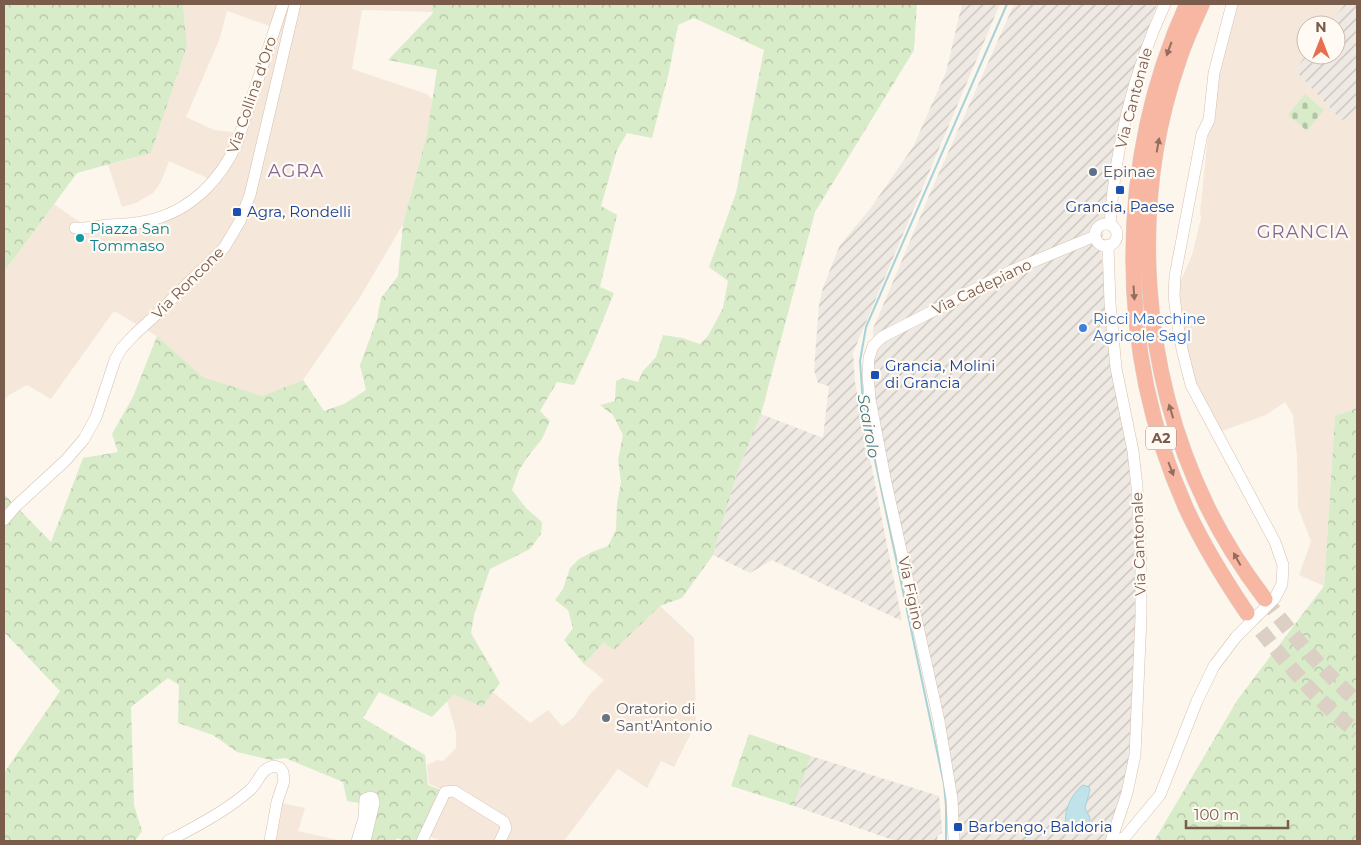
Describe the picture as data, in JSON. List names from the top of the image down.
{
  "streets": {
    "highway": ["A2"],
    "street": [
      "Via Collina d'Oro",
      "Via Cantonale",
      "Via Roncone",
      "Via Cadepiano",
      "Via Figino"
    ]
  },
  "crossings": [
    ["Via Cantonale", "Via Cadepiano"],
    ["Via Cadepiano", "Via Figino"]
  ],
  "districts": ["AGRA", "GRANCIA"],
  "water": ["Scairolo"],
  "places": {
    "other": [
      "Epinae",
      "Piazza San Tommaso",
      "Ricci Macchine Agricole Sagl",
      "Oratorio di Sant'Antonio"
    ],
    "transit": [
      "Grancia, Paese",
      "Agra, Rondelli",
      "Grancia, Molini di Grancia",
      "Barbengo, Baldoria"
    ]
  },
  "scale_bar": "100 m",
  "north": "top"
}
